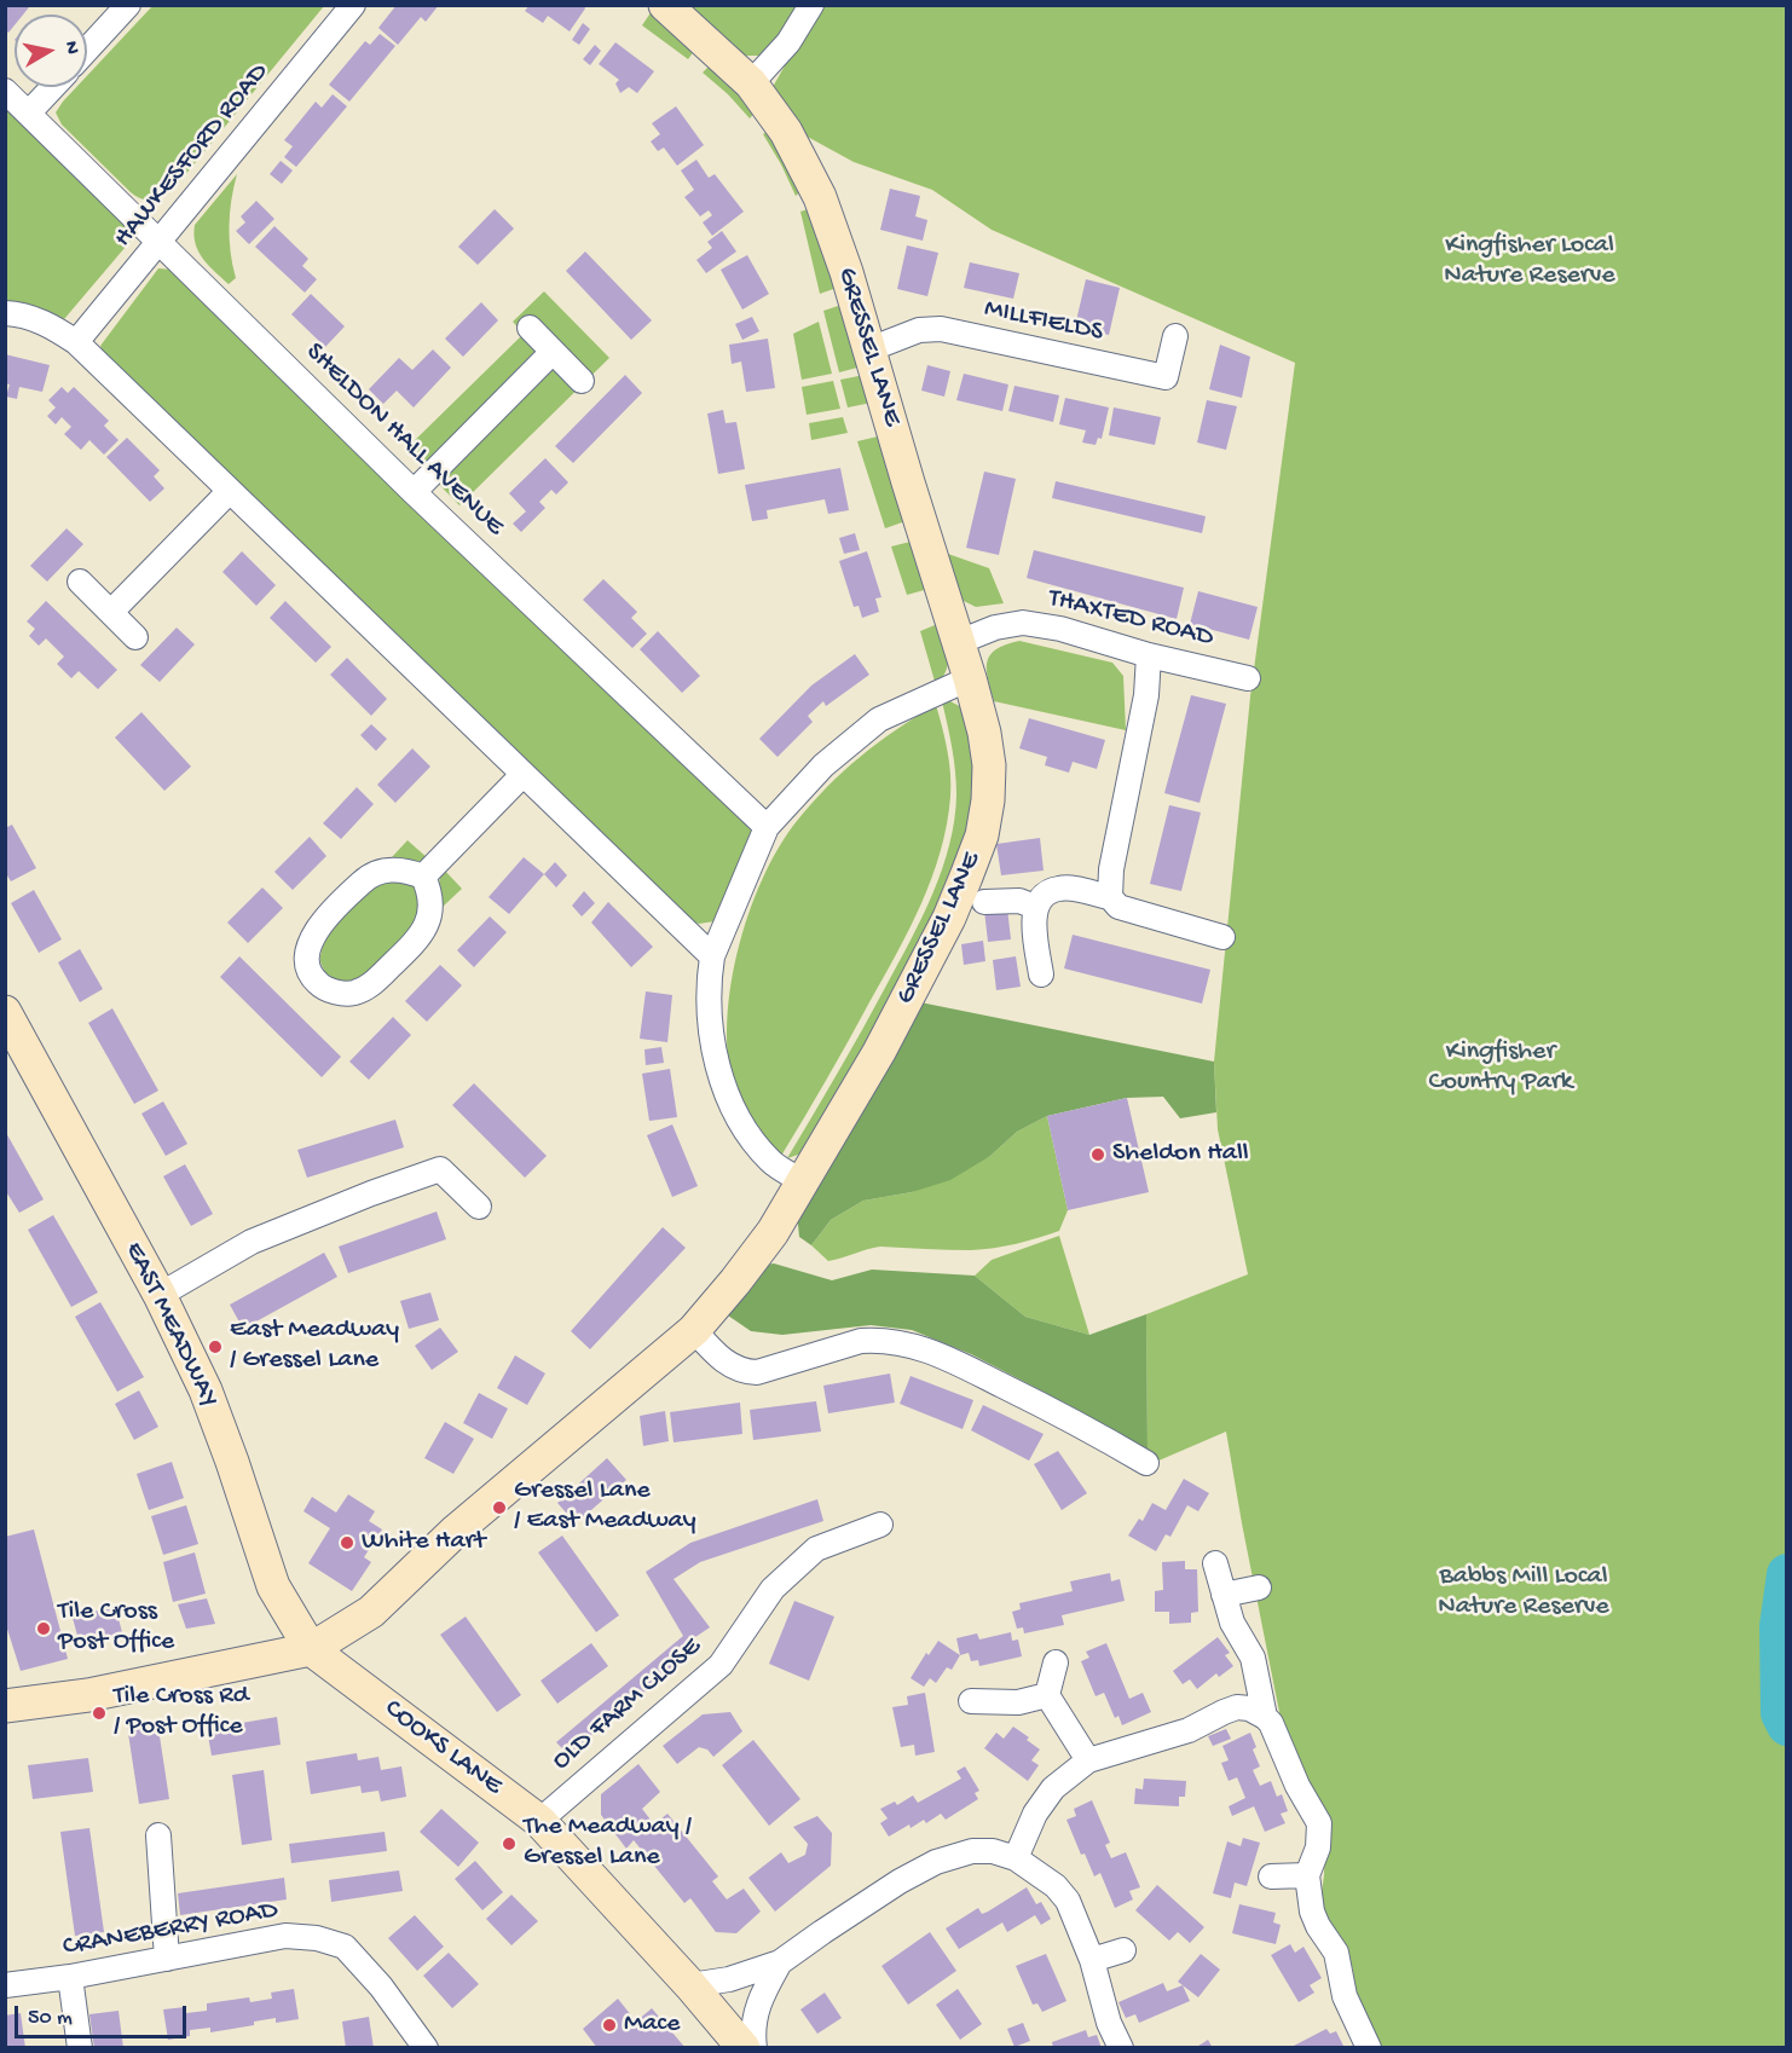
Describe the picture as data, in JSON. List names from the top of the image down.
{
  "streets": {
    "street": [
      "HAWKESFORD ROAD",
      "MILLFIELDS",
      "GRESSEL LANE",
      "SHELDON HALL AVENUE",
      "THAXTED ROAD",
      "EAST MEADWAY",
      "OLD FARM CLOSE",
      "COOKS LANE",
      "CRANEBERRY ROAD"
    ]
  },
  "crossings": [
    ["HAWKESFORD ROAD", "SHELDON HALL AVENUE"],
    ["MILLFIELDS", "GRESSEL LANE"],
    ["GRESSEL LANE", "THAXTED ROAD"],
    ["GRESSEL LANE", "EAST MEADWAY"],
    ["GRESSEL LANE", "COOKS LANE"],
    ["EAST MEADWAY", "COOKS LANE"],
    ["OLD FARM CLOSE", "COOKS LANE"]
  ],
  "parks": ["Kingfisher Local Nature Reserve", "Kingfisher Country Park", "Babbs Mill Local Nature Reserve"],
  "places": [
    "Sheldon Hall",
    "East Meadway / Gressel Lane",
    "Gressel Lane / East Meadway",
    "White Hart",
    "Tile Cross Post Office",
    "Tile Cross Rd / Post Office",
    "The Meadway / Gressel Lane",
    "Mace"
  ],
  "scale_bar": "50 m",
  "north": "right"
}
